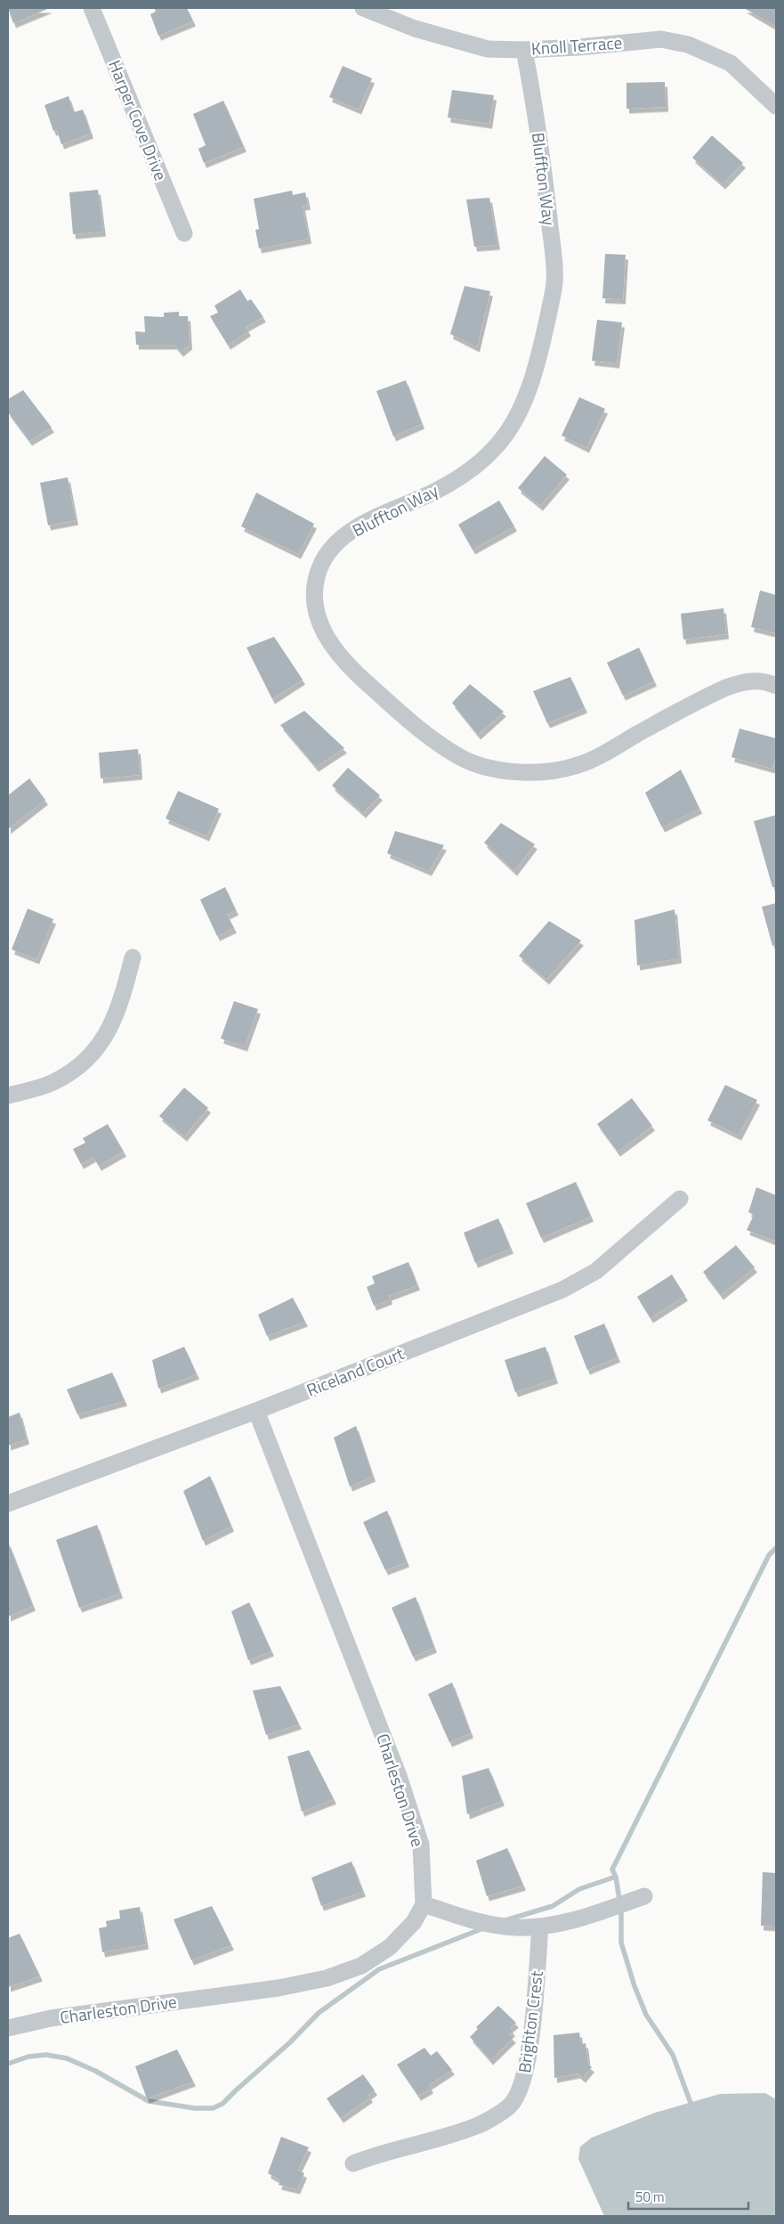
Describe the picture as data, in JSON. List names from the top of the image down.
{
  "streets": {
    "street": [
      "Knoll Terrace",
      "Harper Cove Drive",
      "Bluffton Way",
      "Riceland Court",
      "Charleston Drive",
      "Brighton Crest"
    ]
  },
  "crossings": [
    ["Knoll Terrace", "Bluffton Way"],
    ["Riceland Court", "Charleston Drive"]
  ],
  "scale_bar": "50 m"
}
